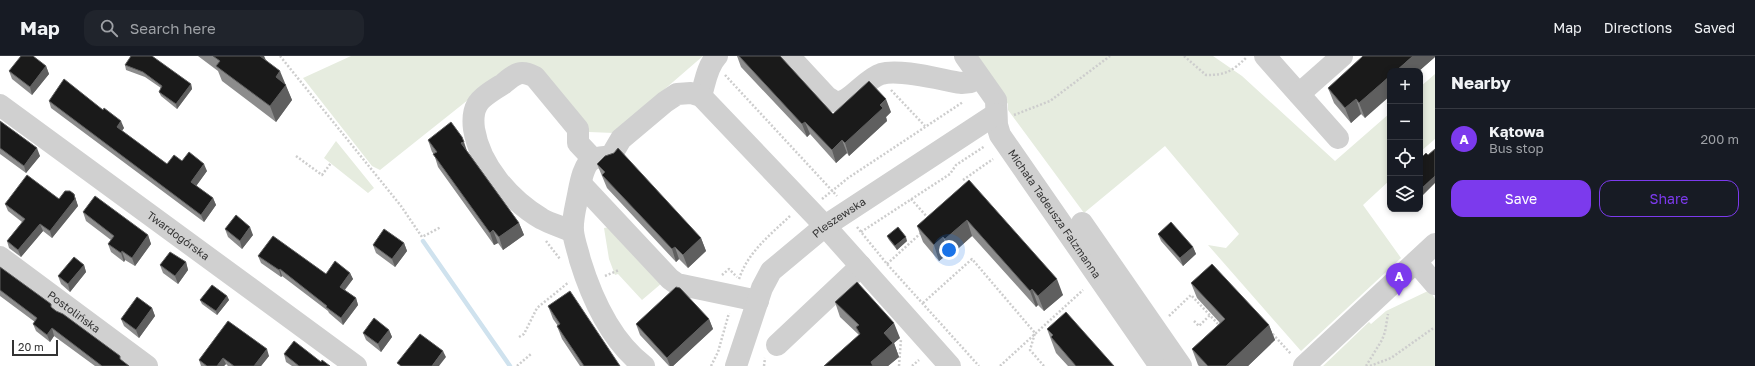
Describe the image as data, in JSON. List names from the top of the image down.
{
  "streets": {
    "street": [
      "Michała Tadeusza Falzmanna",
      "Pleszewska",
      "Twardogórska",
      "Postolińska"
    ]
  },
  "crossings": [
    ["Michała Tadeusza Falzmanna", "Pleszewska"]
  ],
  "scale_bar": "20 m",
  "page": {
    "header": "Map",
    "search": "Search here",
    "nav": ["Map", "Directions", "Saved"],
    "heading": "Nearby",
    "map_buttons": ["+", "−"],
    "list": [
      {
        "mark": "A",
        "name": "Kątowa",
        "note": "Bus stop",
        "value": "200 m"
      }
    ],
    "buttons": ["Save", "Share"],
    "pins": "A",
    "scale": "20 m"
  }
}
